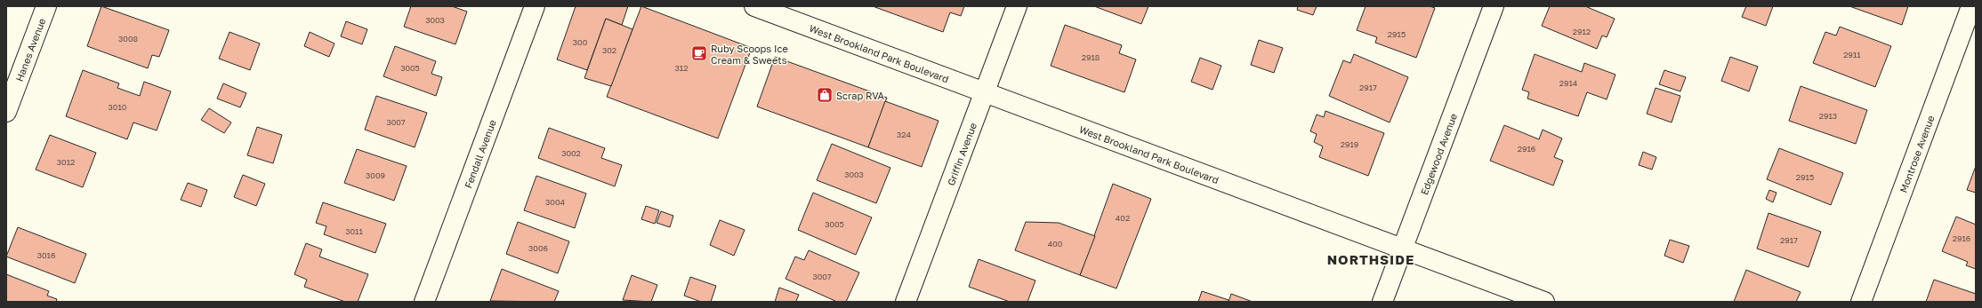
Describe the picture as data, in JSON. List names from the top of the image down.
{
  "streets": {
    "street": [
      "Hanes Avenue",
      "West Brookland Park Boulevard",
      "Griffin Avenue",
      "Edgewood Avenue",
      "Fendall Avenue",
      "Montrose Avenue"
    ]
  },
  "crossings": [
    ["West Brookland Park Boulevard", "Griffin Avenue"],
    ["West Brookland Park Boulevard", "Edgewood Avenue"]
  ],
  "districts": ["NORTHSIDE"],
  "places": {
    "cafe": ["Ruby Scoops Ice Cream & Sweets"],
    "shop": ["Scrap RVA"]
  },
  "house_numbers": [
    "3003",
    "2912",
    "2915",
    "3008",
    "300",
    "302",
    "2911",
    "2918",
    "3005",
    "312",
    "2914",
    "2917",
    "3010",
    "2913",
    "3007",
    "324",
    "2919",
    "2916",
    "3002",
    "3012",
    "3003",
    "3009",
    "2915",
    "3004",
    "402",
    "3005",
    "3011",
    "2916",
    "2917",
    "400",
    "3006",
    "3016",
    "3007"
  ]
}
